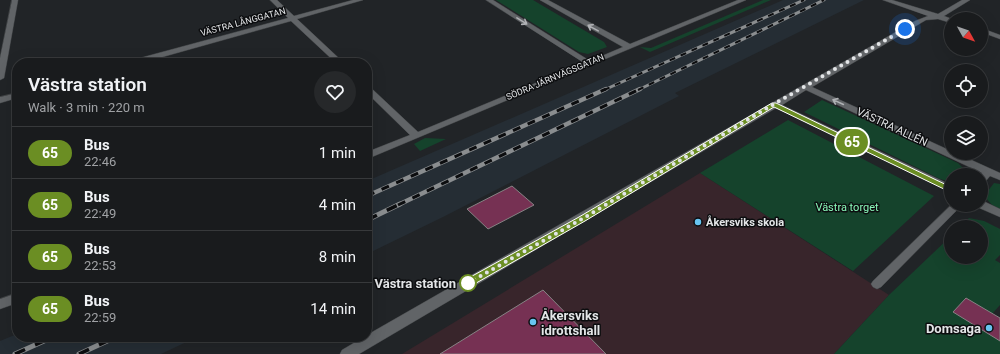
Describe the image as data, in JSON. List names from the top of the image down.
{
  "streets": {
    "street": ["VÄSTRA LÅNGGATAN", "SÖDRA JÄRNVÄGSGATAN", "VÄSTRA ALLÉN"]
  },
  "parks": ["Västra torget"],
  "places": [
    "Åkersviks skola",
    "Västra station",
    "Åkersviks idrottshall",
    "Domsaga"
  ],
  "lines": ["bus line 65"],
  "north": "bottom right",
  "page": {
    "on_map": "65",
    "map_buttons": ["+", "−"],
    "heading": ["Västra station", "Walk · 3 min · 220 m"],
    "list": [
      {
        "mark": "65",
        "name": "Bus",
        "note": "22:46",
        "value": "1 min"
      },
      {
        "mark": "65",
        "name": "Bus",
        "note": "22:49",
        "value": "4 min"
      },
      {
        "mark": "65",
        "name": "Bus",
        "note": "22:53",
        "value": "8 min"
      },
      {
        "mark": "65",
        "name": "Bus",
        "note": "22:59",
        "value": "14 min"
      }
    ]
  }
}
